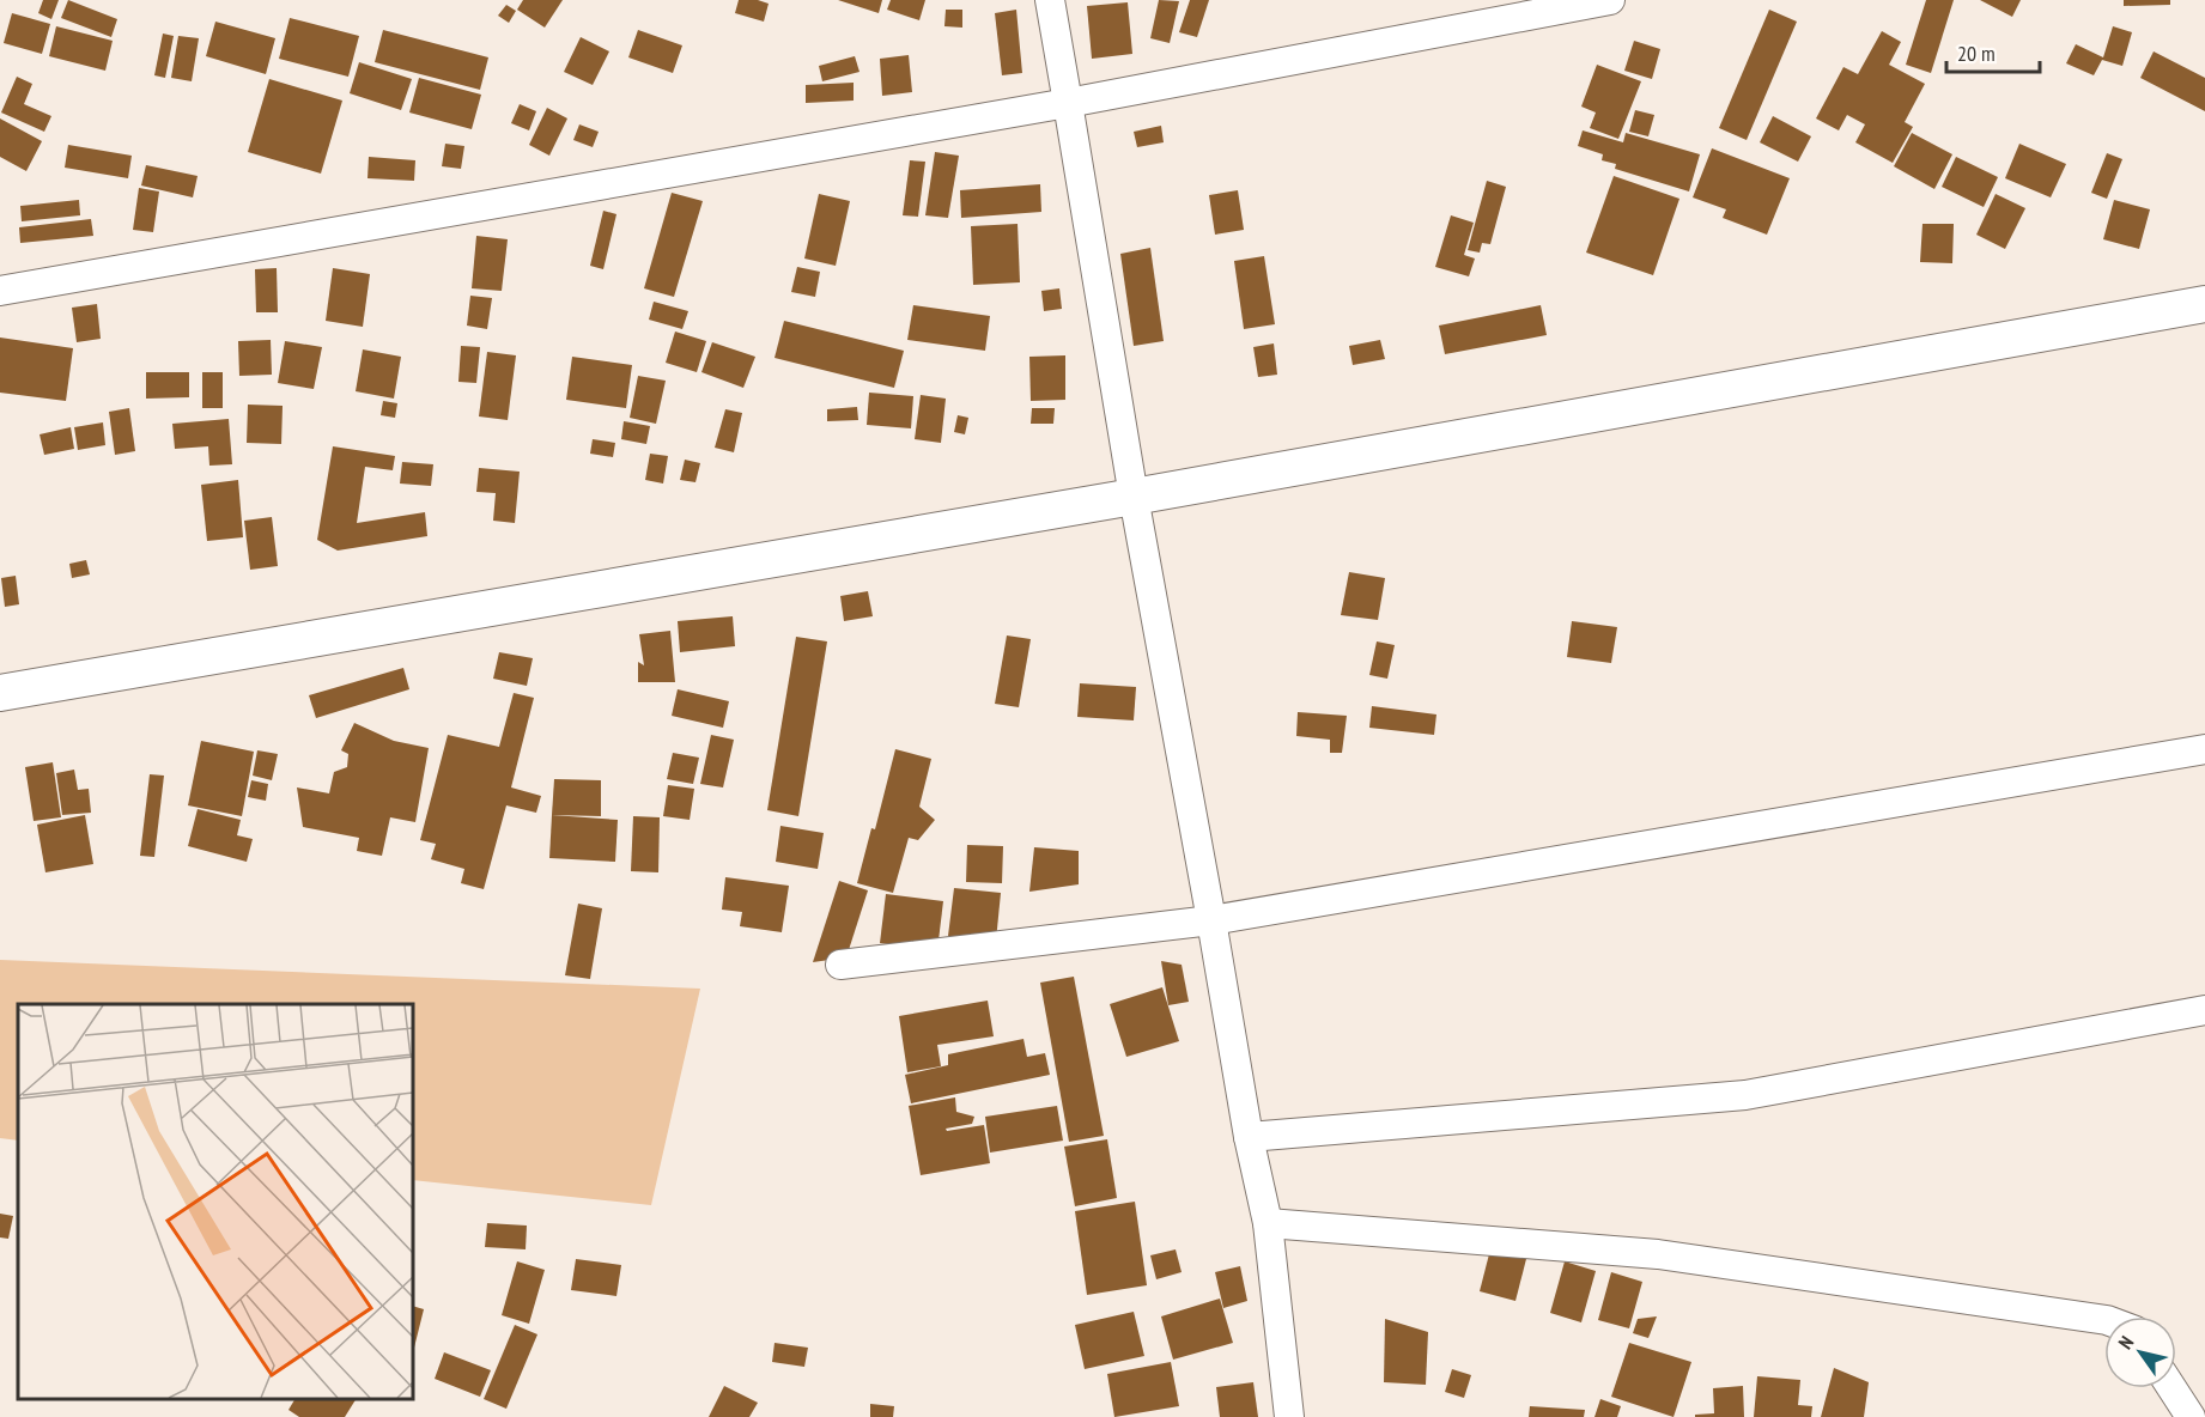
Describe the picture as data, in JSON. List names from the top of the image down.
{
  "scale_bar": "20 m",
  "north": "top left"
}
